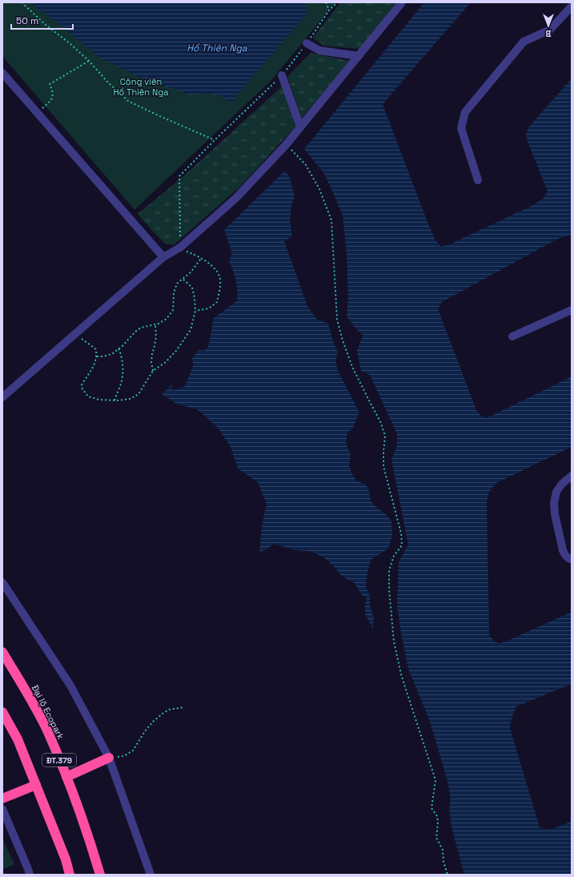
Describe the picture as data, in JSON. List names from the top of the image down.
{
  "streets": {
    "highway": ["Đại lộ Ecopark", "ĐT.379"]
  },
  "water": ["Hồ Thiên Nga"],
  "parks": ["Công viên Hồ Thiên Nga"],
  "scale_bar": "50 m",
  "north": "bottom"
}
